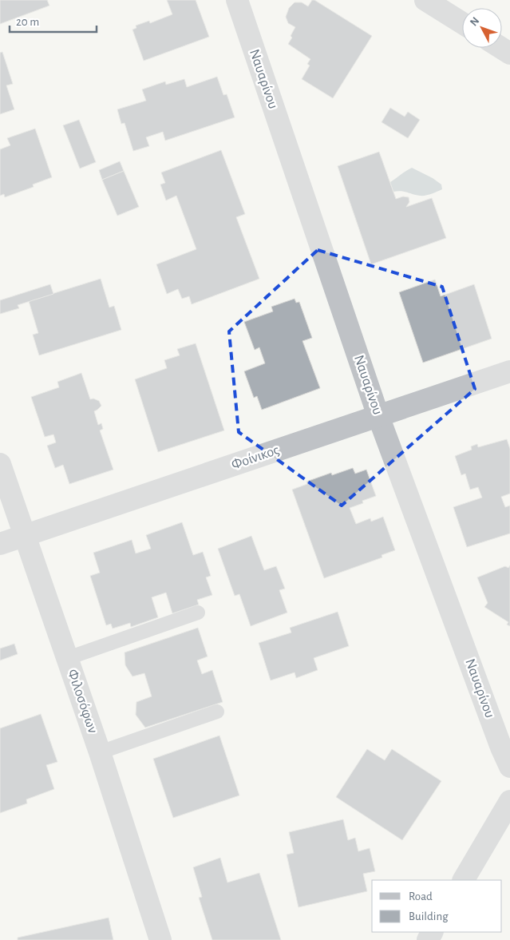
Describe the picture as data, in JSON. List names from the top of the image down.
{
  "streets": {
    "street": ["Ναυαρίνου", "Φοίνικος", "Φιλοσόφων"]
  },
  "crossings": [
    ["Ναυαρίνου", "Φοίνικος"],
    ["Φοίνικος", "Φιλοσόφων"]
  ],
  "legend": ["Road", "Building"],
  "scale_bar": "20 m",
  "north": "top left"
}
